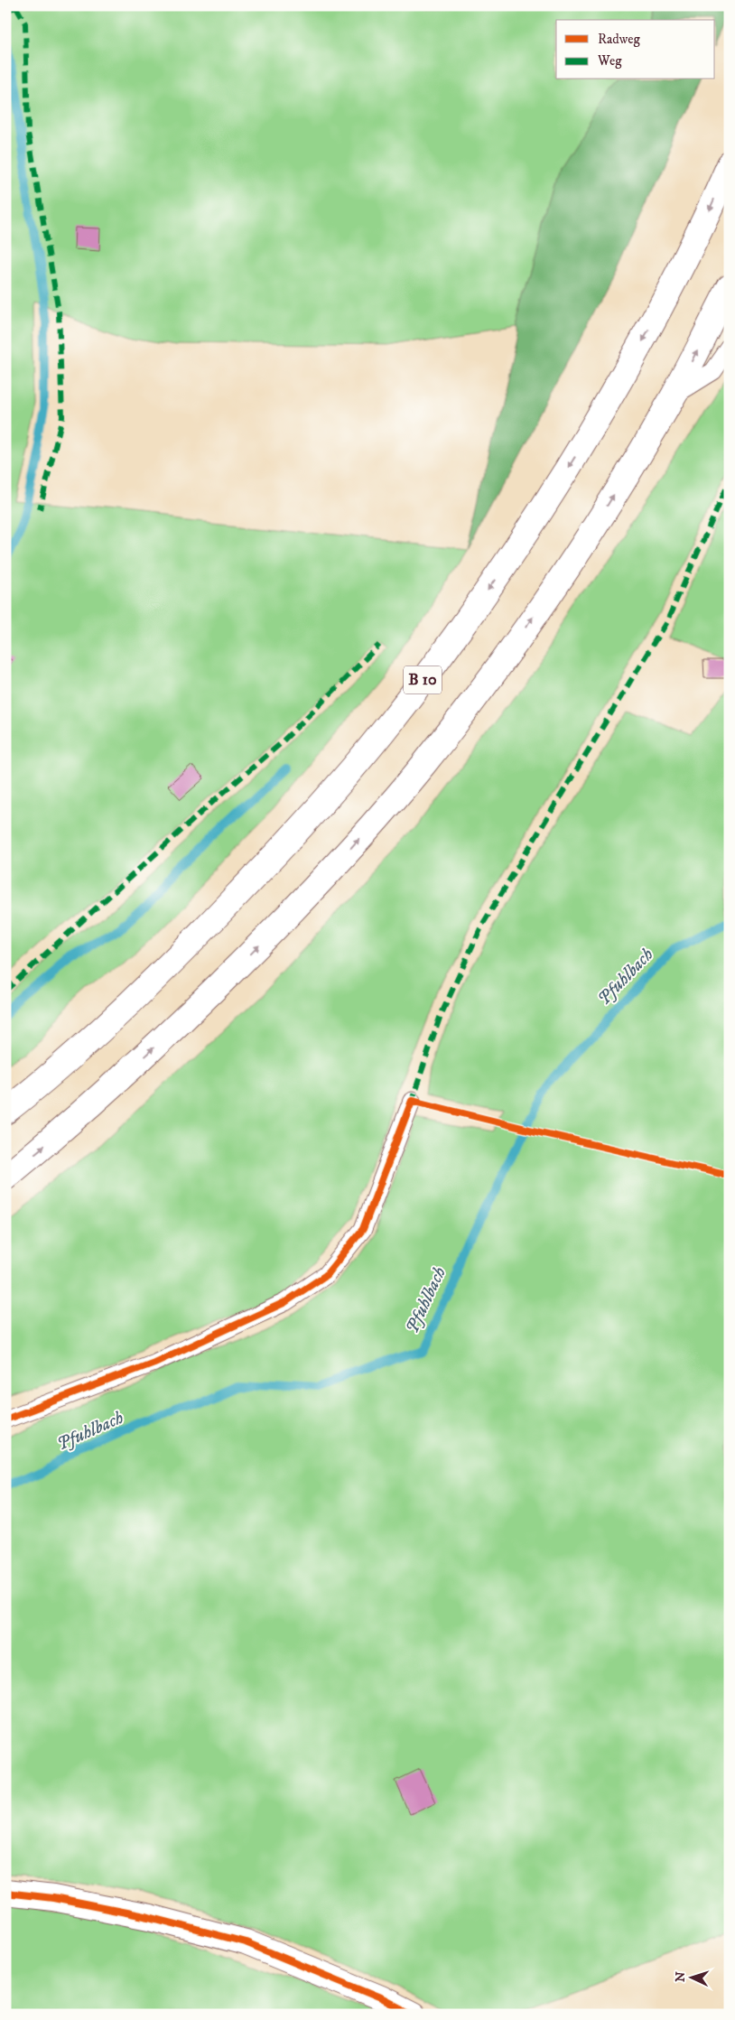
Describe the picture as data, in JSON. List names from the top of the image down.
{
  "streets": {
    "main road": ["B 10"]
  },
  "water": ["Pfuhlbach"],
  "legend": ["Radweg", "Weg"],
  "north": "left"
}
